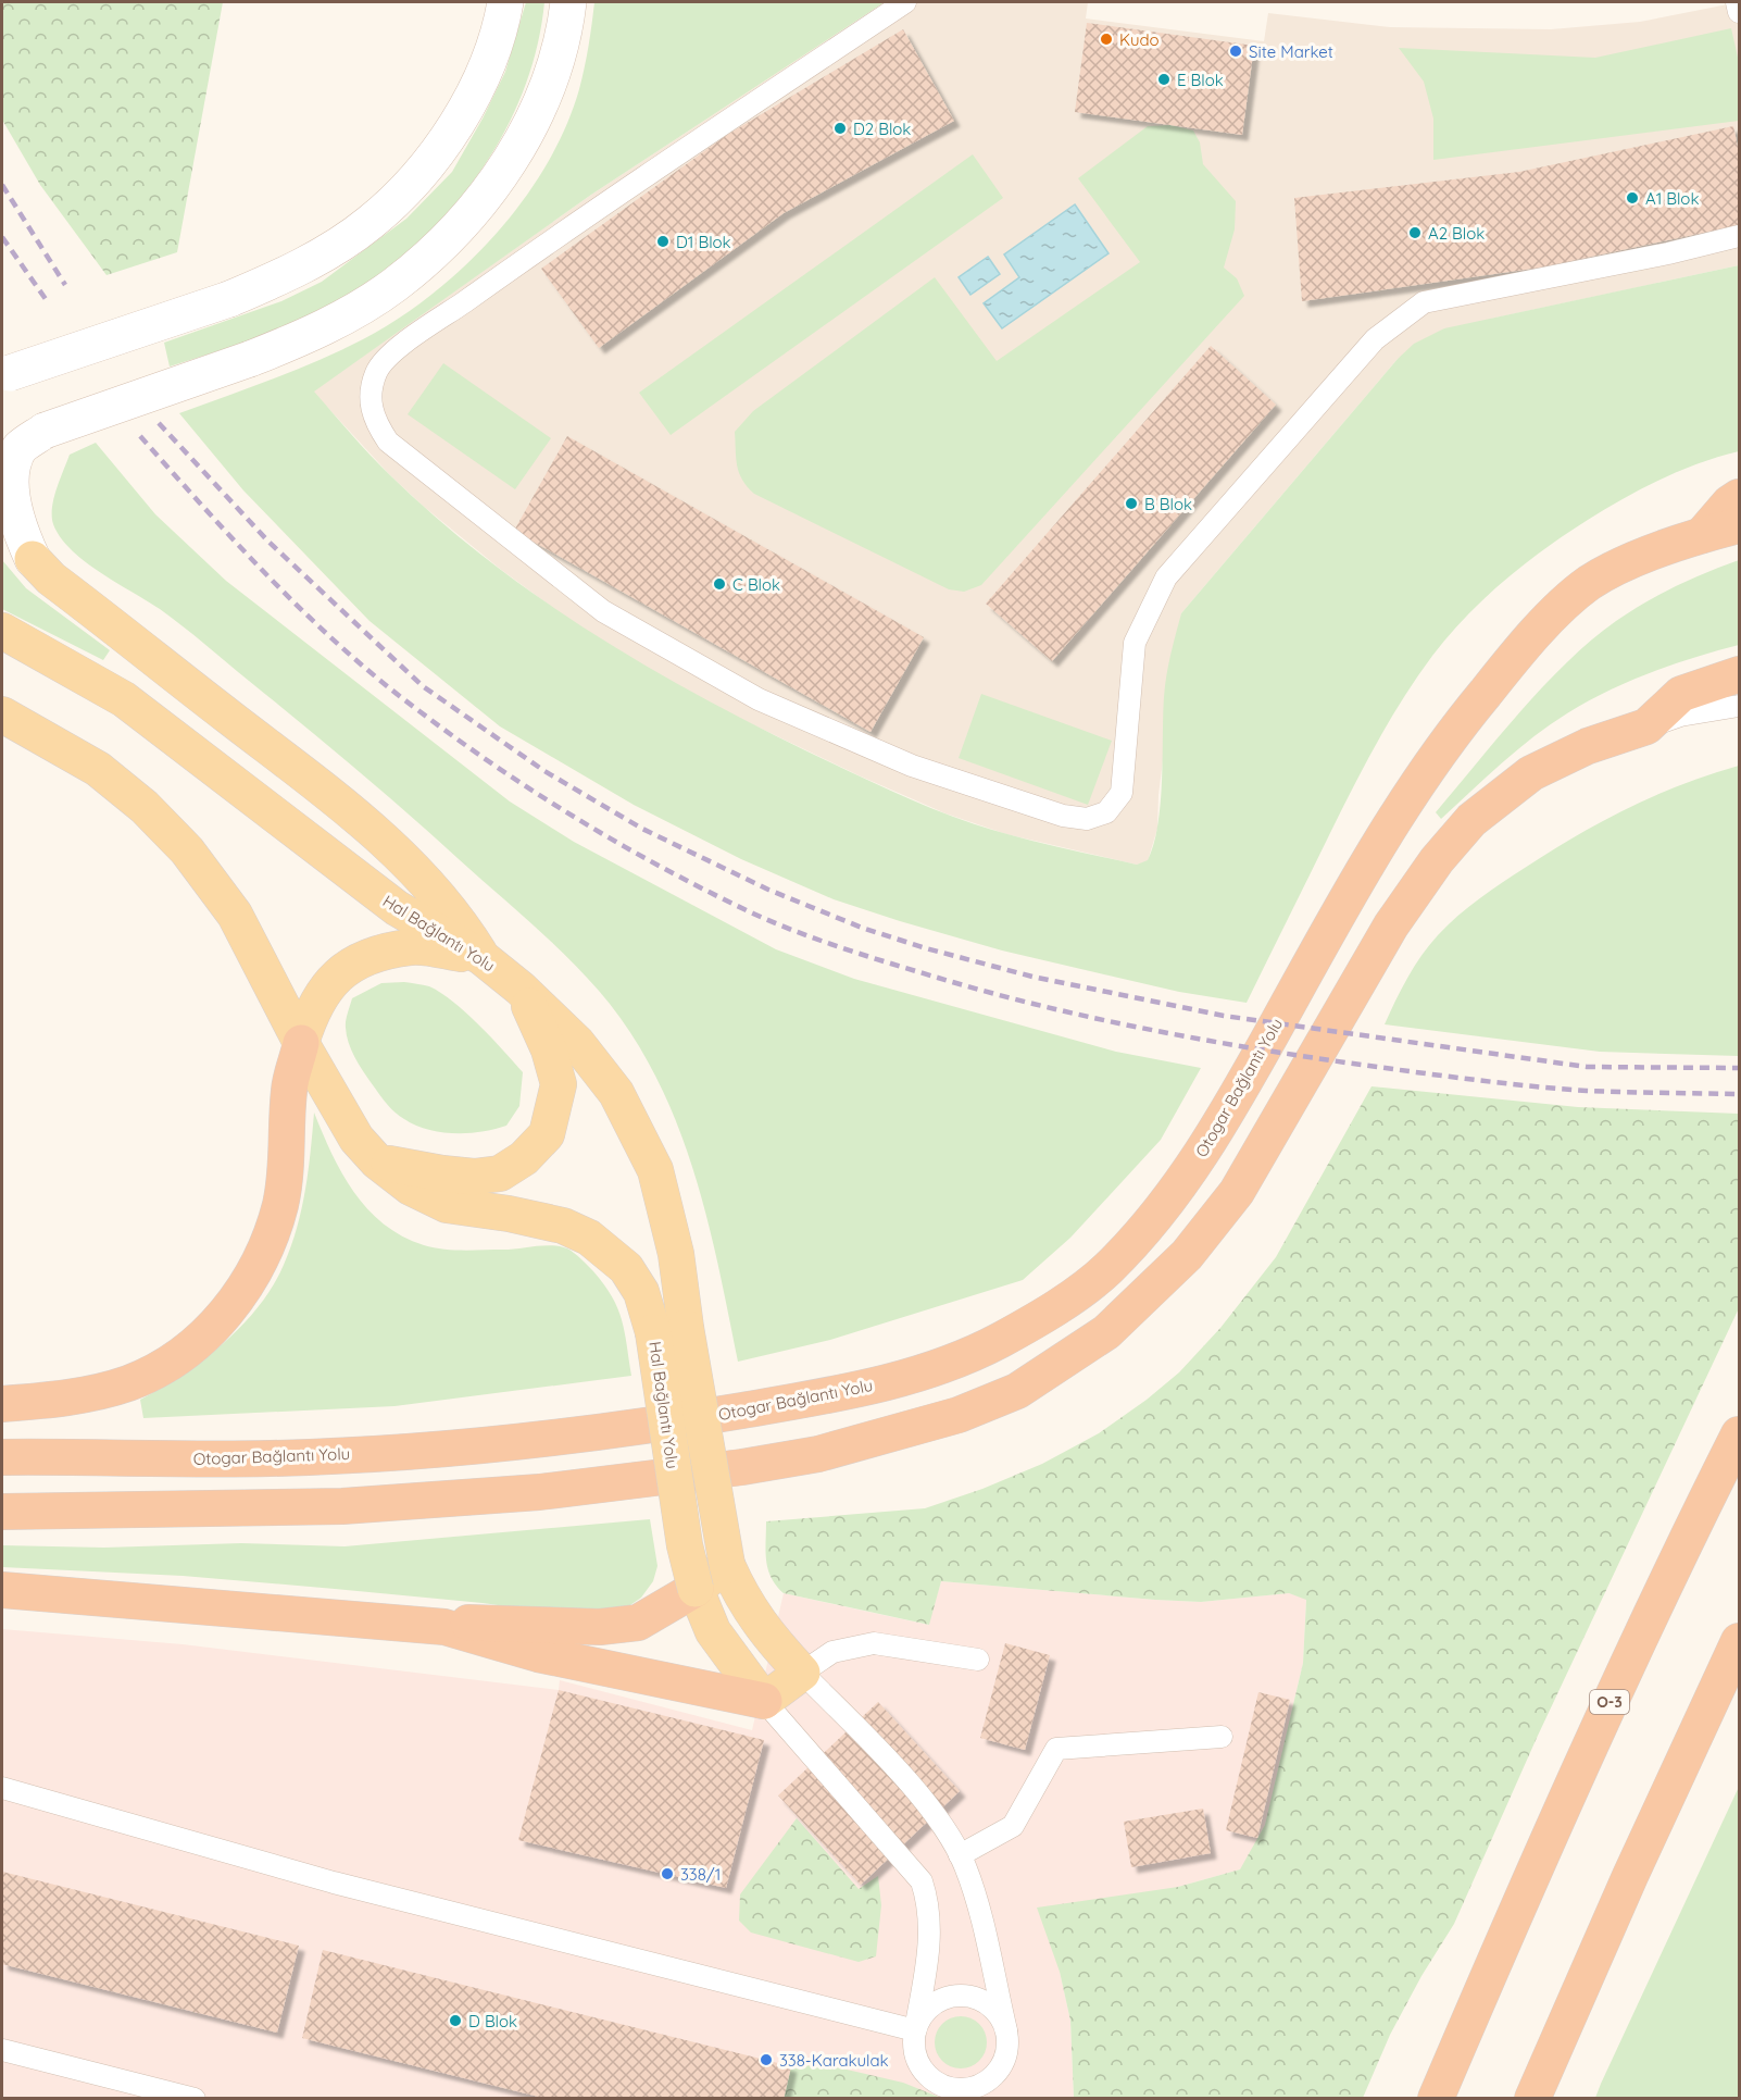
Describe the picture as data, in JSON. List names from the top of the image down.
{
  "streets": {
    "highway": ["Otogar Bağlantı Yolu", "O-3"],
    "main road": ["Hal Bağlantı Yolu"]
  },
  "places": [
    "Kudo",
    "Site Market",
    "E Blok",
    "D2 Blok",
    "A1 Blok",
    "A2 Blok",
    "D1 Blok",
    "B Blok",
    "C Blok",
    "338/1",
    "D Blok",
    "338-Karakulak"
  ]
}
